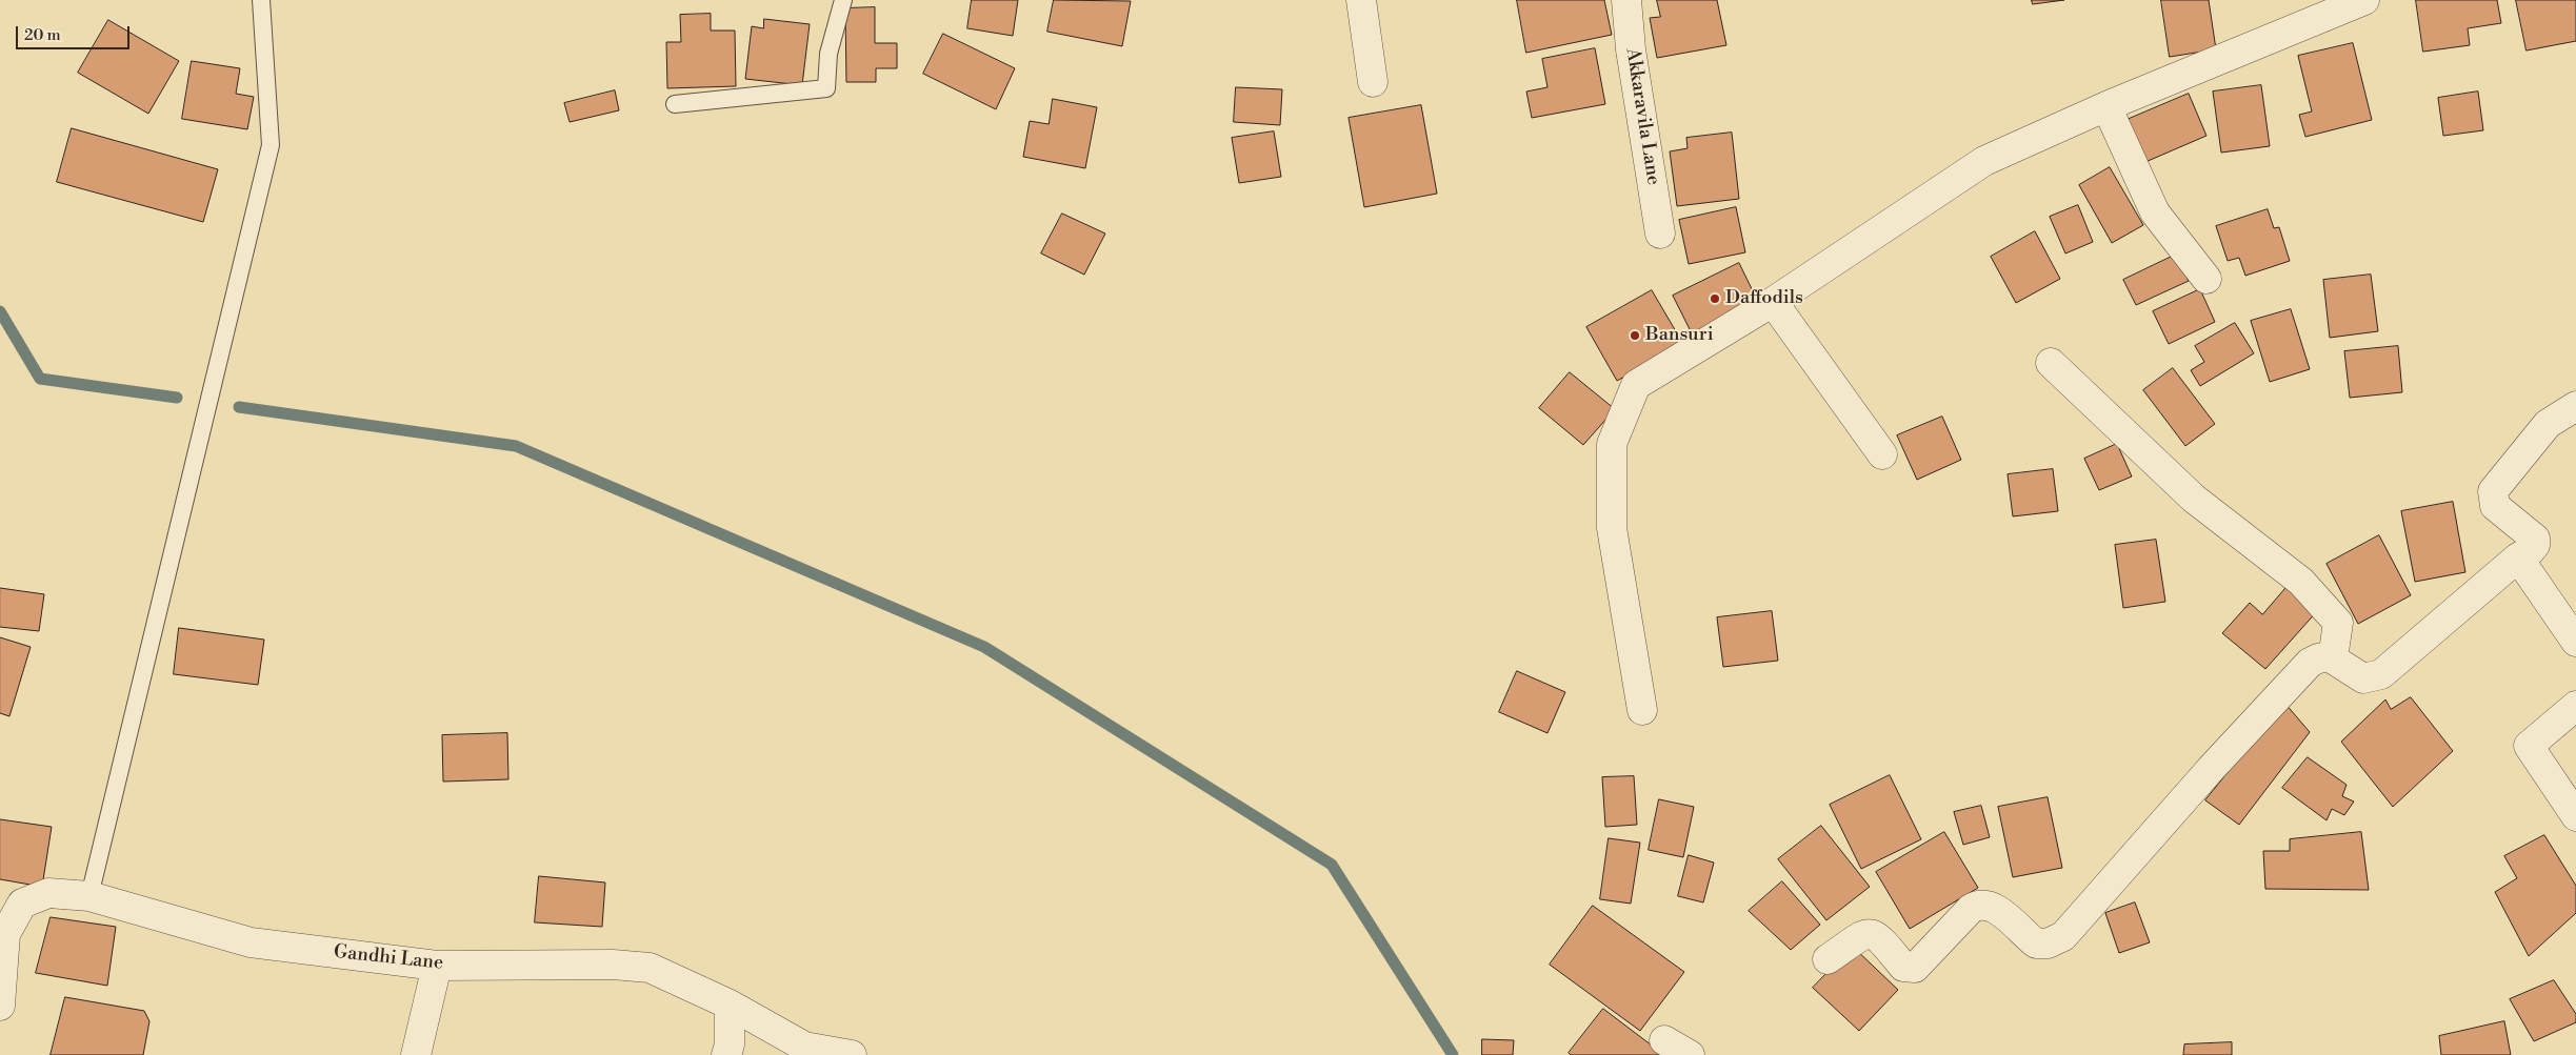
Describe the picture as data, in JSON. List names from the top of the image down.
{
  "streets": {
    "street": ["Akkaravila Lane", "Gandhi Lane"]
  },
  "places": ["Daffodils", "Bansuri"],
  "scale_bar": "20 m"
}
